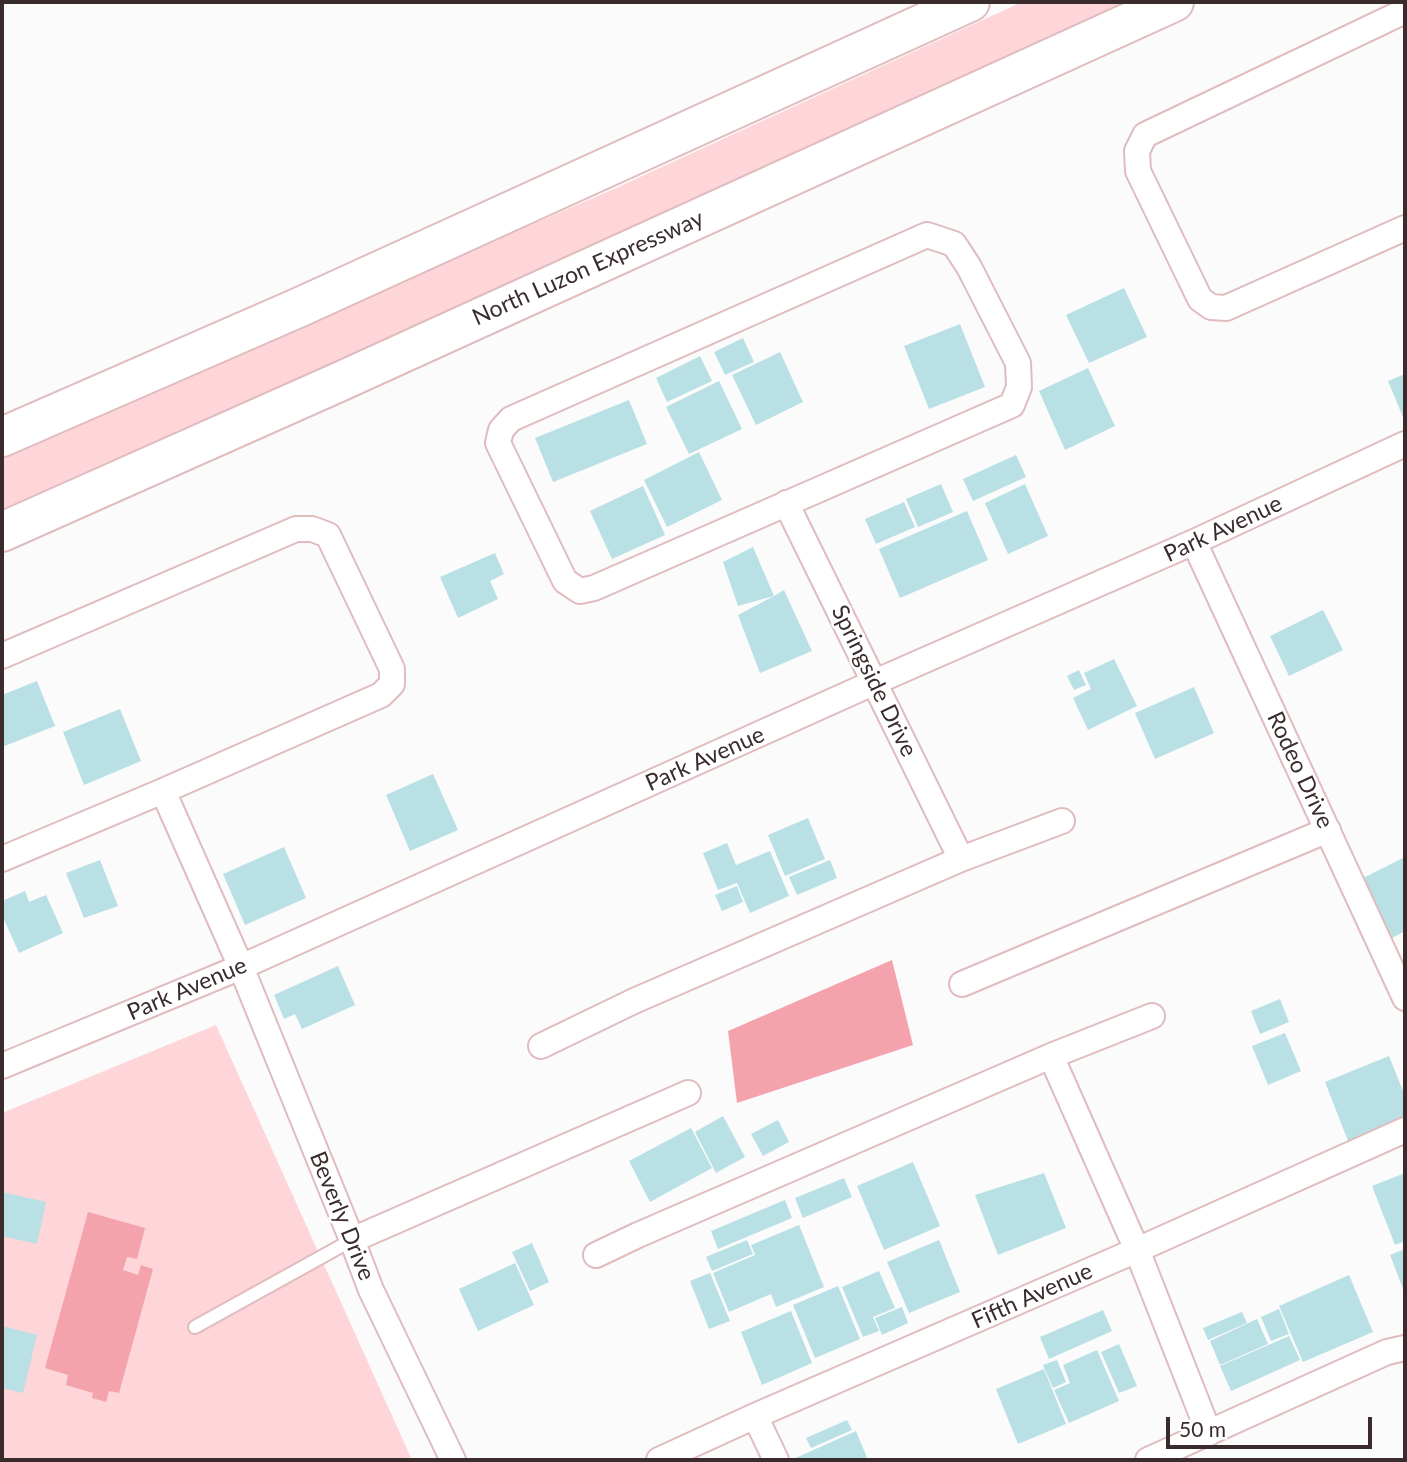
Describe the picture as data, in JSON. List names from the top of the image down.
{
  "streets": {
    "highway": ["North Luzon Expressway"],
    "street": [
      "Park Avenue",
      "Springside Drive",
      "Rodeo Drive",
      "Beverly Drive",
      "Fifth Avenue"
    ]
  },
  "crossings": [
    ["Park Avenue", "Springside Drive"],
    ["Park Avenue", "Rodeo Drive"],
    ["Park Avenue", "Beverly Drive"]
  ],
  "scale_bar": "50 m"
}
